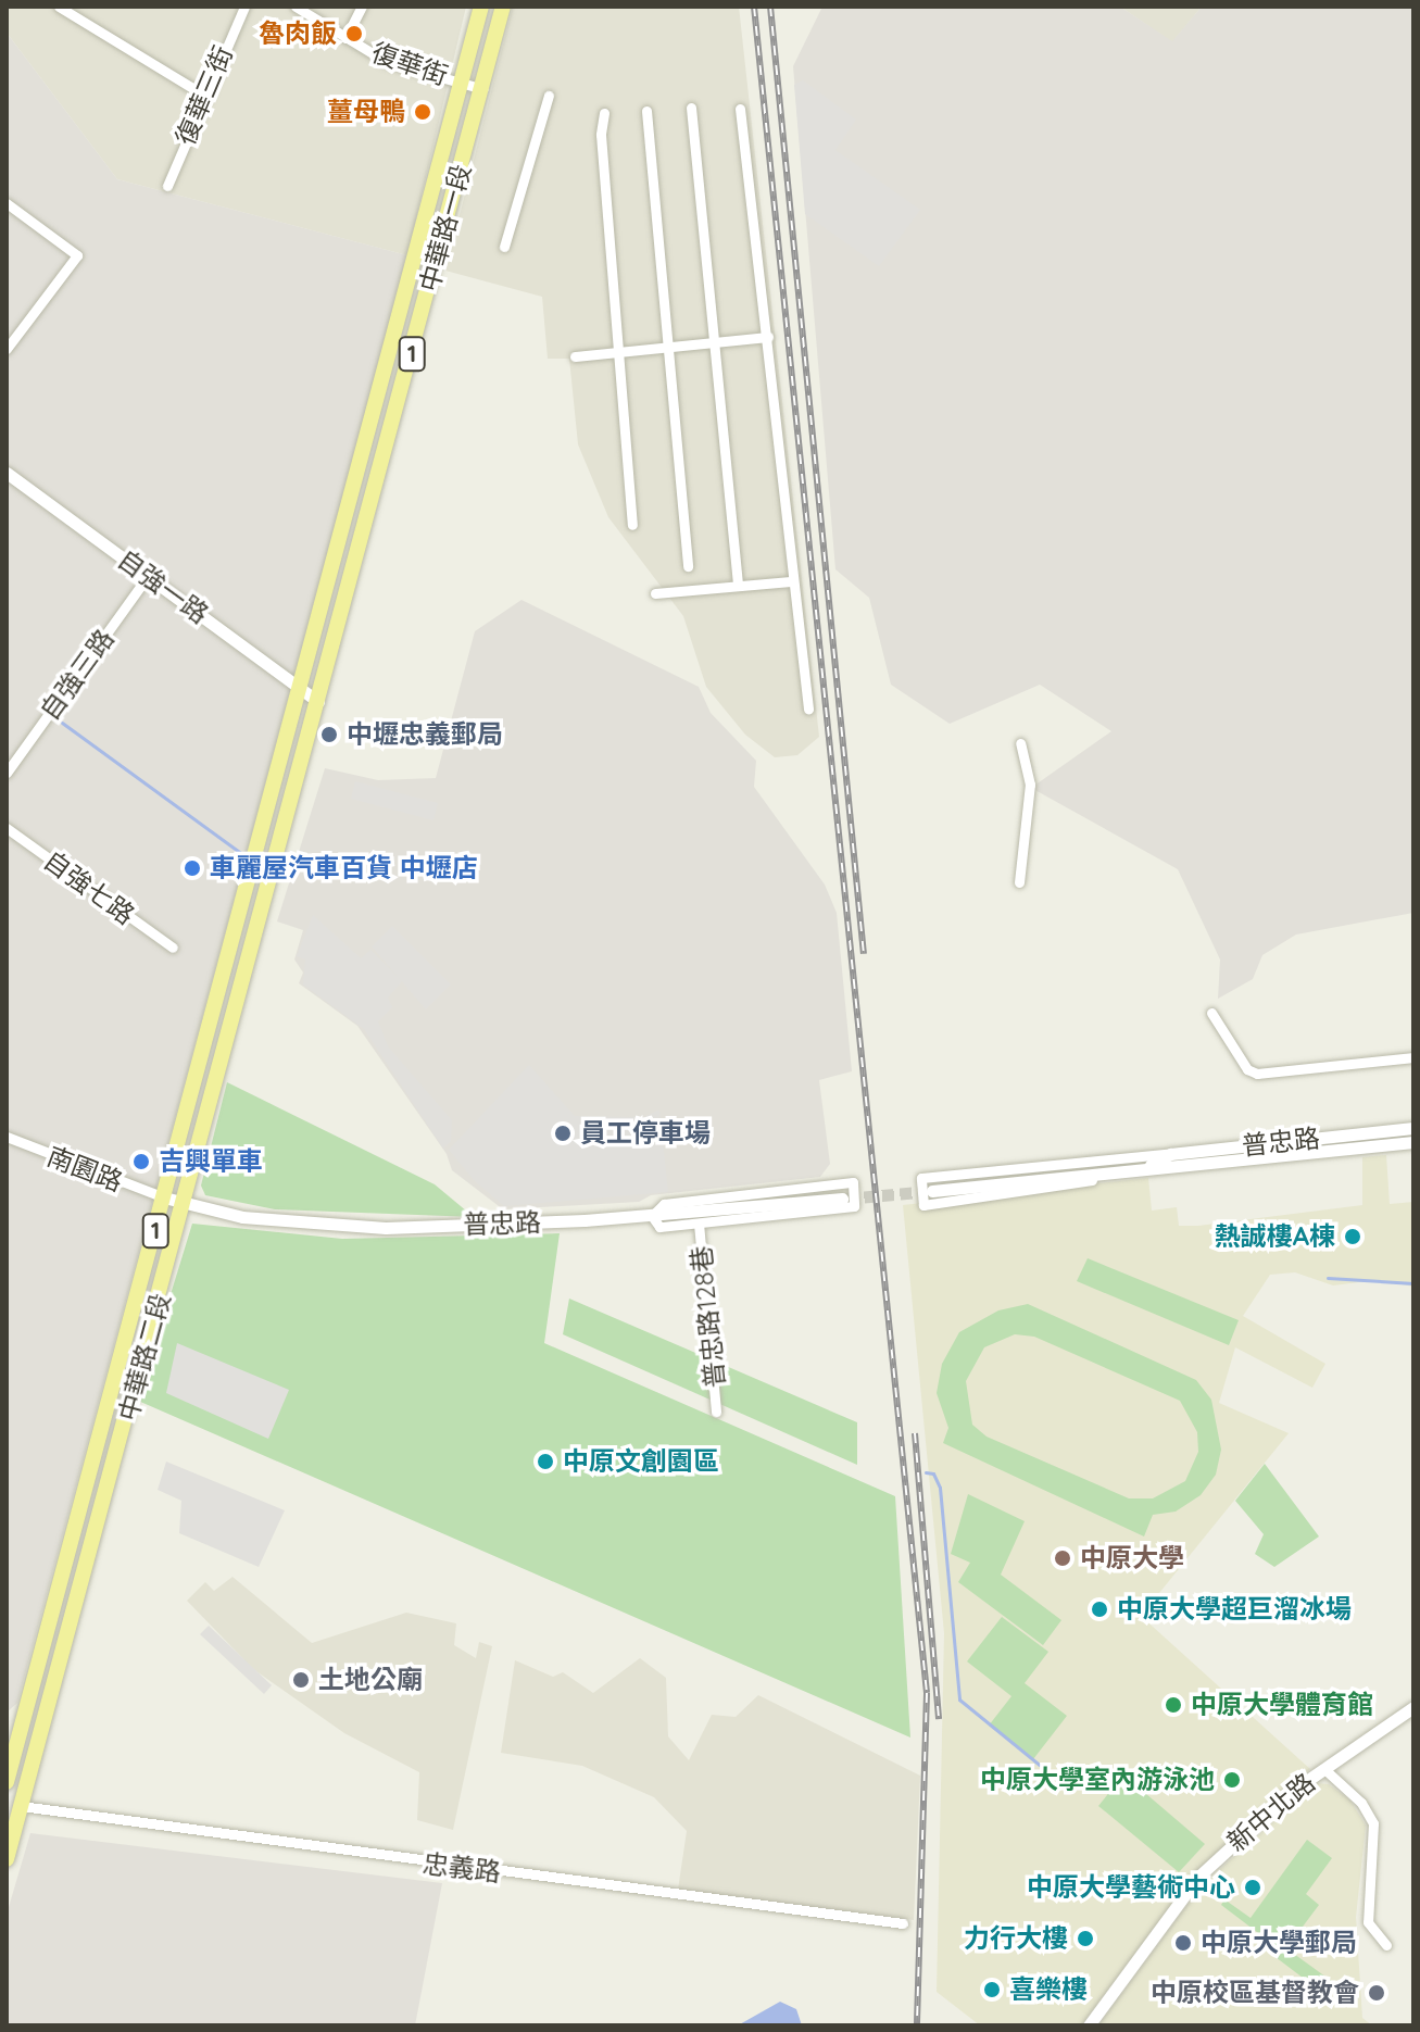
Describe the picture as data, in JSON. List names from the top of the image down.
{
  "streets": {
    "main road": ["中華路一段", "1", "中華路二段"],
    "street": [
      "復華街",
      "復華三街",
      "自強一路",
      "自強三路",
      "自強七路",
      "普忠路",
      "南園路",
      "普忠路128巷",
      "新中北路",
      "忠義路"
    ]
  },
  "crossings": [
    ["復華街", "中華路一段"],
    ["中華路一段", "自強一路"],
    ["中華路一段", "中華路二段"],
    ["自強一路", "自強三路"],
    ["自強一路", "中華路二段"],
    ["普忠路", "南園路"],
    ["普忠路", "中華路二段"],
    ["南園路", "中華路二段"],
    ["中華路二段", "忠義路"]
  ],
  "places": [
    "魯肉飯",
    "薑母鴨",
    "中壢忠義郵局",
    "車麗屋汽車百貨 中壢店",
    "員工停車場",
    "吉興單車",
    "熱誠樓A棟",
    "中原文創園區",
    "中原大學",
    "中原大學超巨溜冰場",
    "土地公廟",
    "中原大學體育館",
    "中原大學室內游泳池",
    "中原大學藝術中心",
    "力行大樓",
    "中原大學郵局",
    "喜樂樓",
    "中原校區基督教會"
  ]
}
